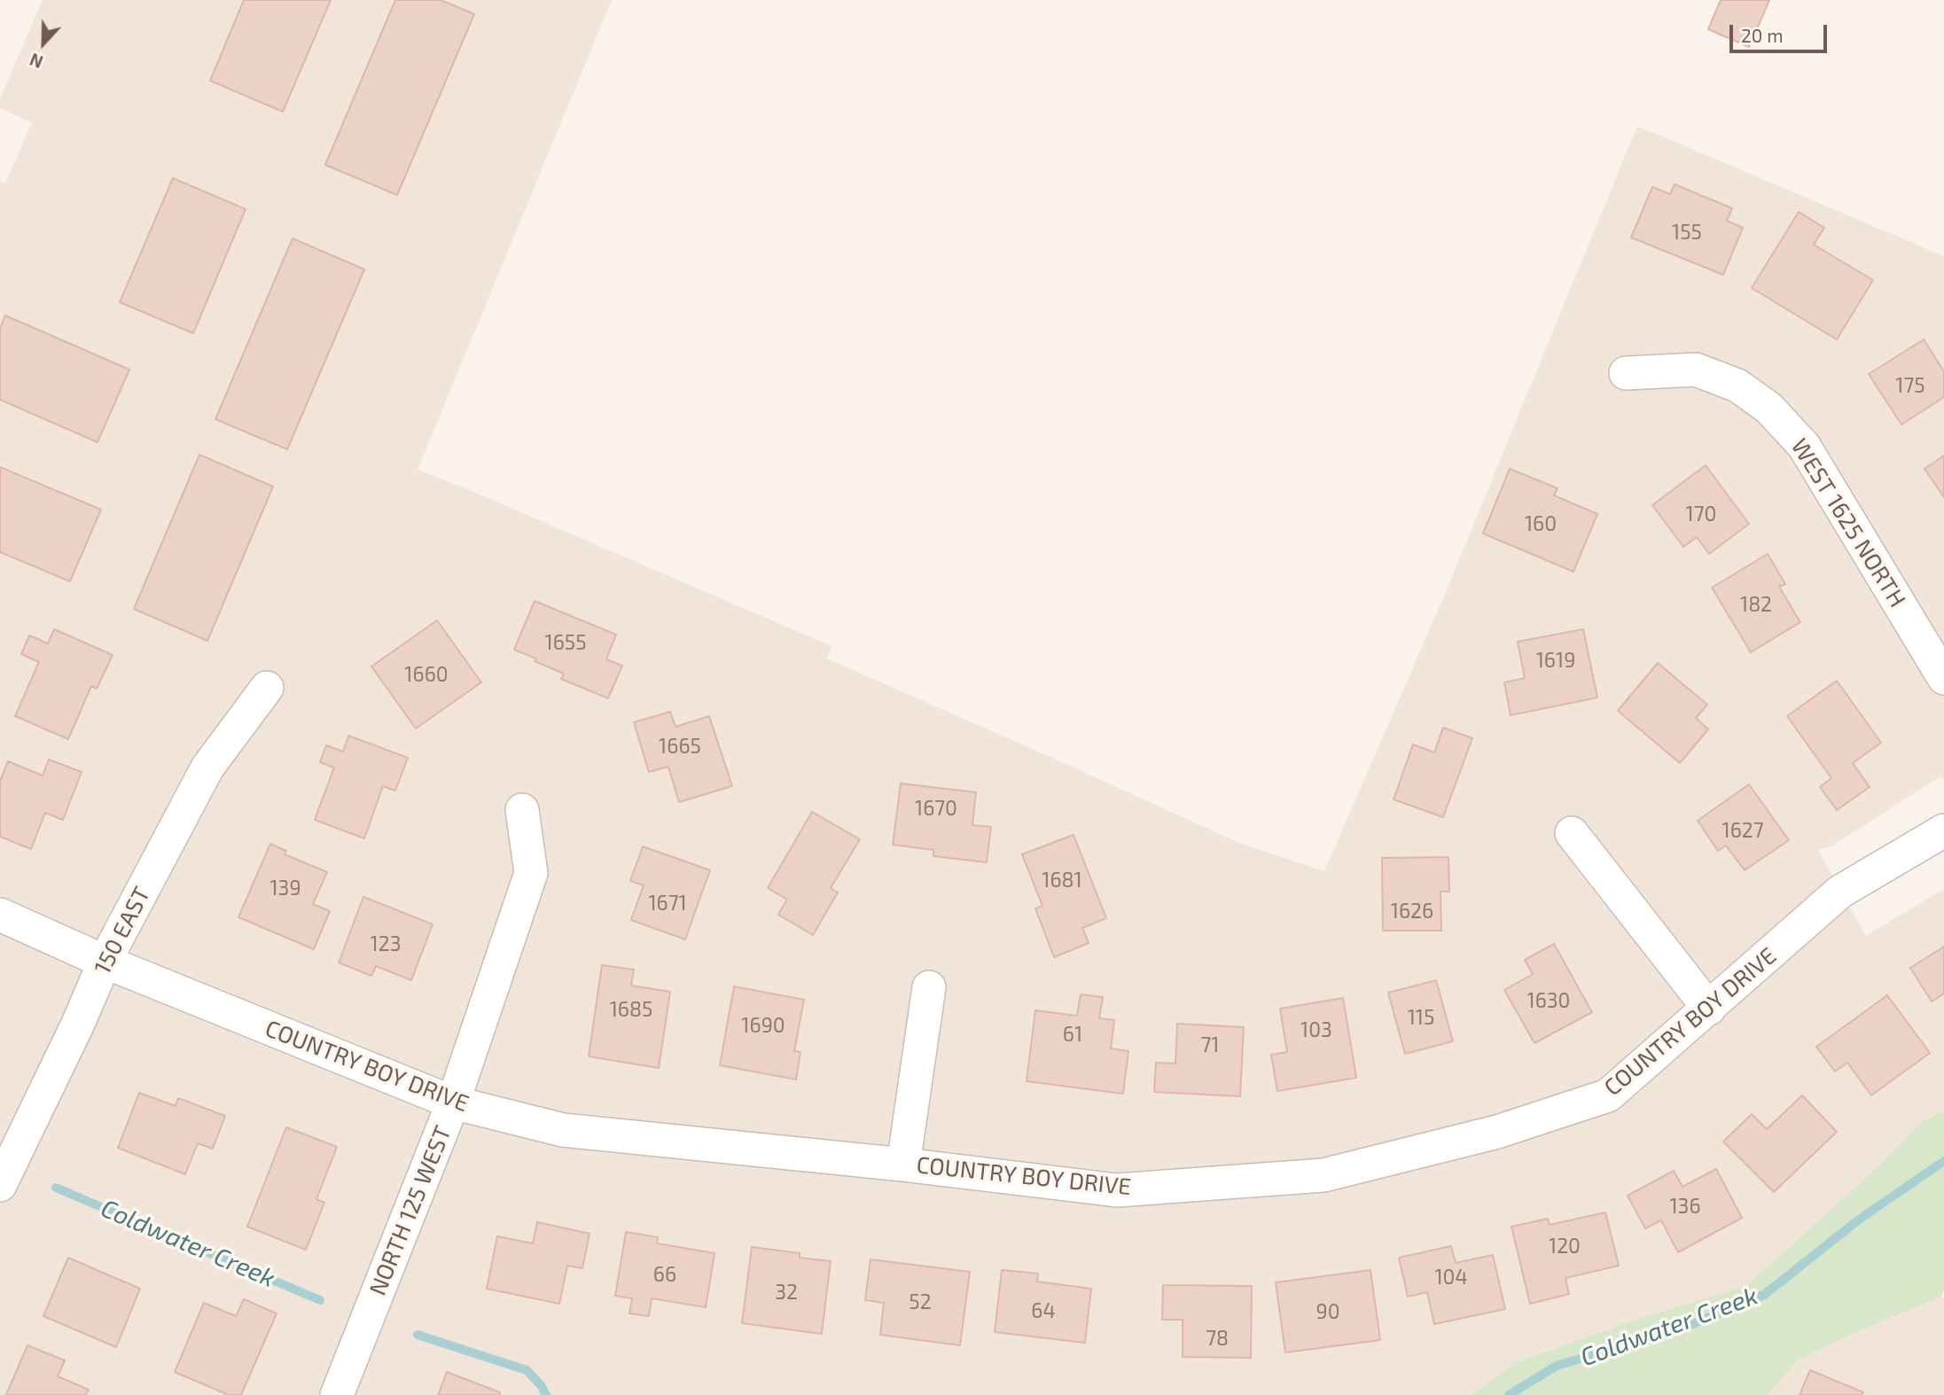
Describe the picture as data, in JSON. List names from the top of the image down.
{
  "streets": {
    "street": [
      "WEST 1625 NORTH",
      "150 EAST",
      "COUNTRY BOY DRIVE",
      "NORTH 125 WEST"
    ]
  },
  "crossings": [
    ["150 EAST", "COUNTRY BOY DRIVE"],
    ["COUNTRY BOY DRIVE", "NORTH 125 WEST"]
  ],
  "water": ["Coldwater Creek"],
  "house_numbers": [
    "155",
    "175",
    "170",
    "160",
    "182",
    "1655",
    "1619",
    "1660",
    "1665",
    "1670",
    "1627",
    "1681",
    "139",
    "1671",
    "1626",
    "123",
    "1630",
    "1685",
    "115",
    "1690",
    "103",
    "61",
    "71",
    "136",
    "120",
    "66",
    "104",
    "32",
    "52",
    "64",
    "90",
    "78"
  ],
  "scale_bar": "20 m",
  "north": "bottom"
}
